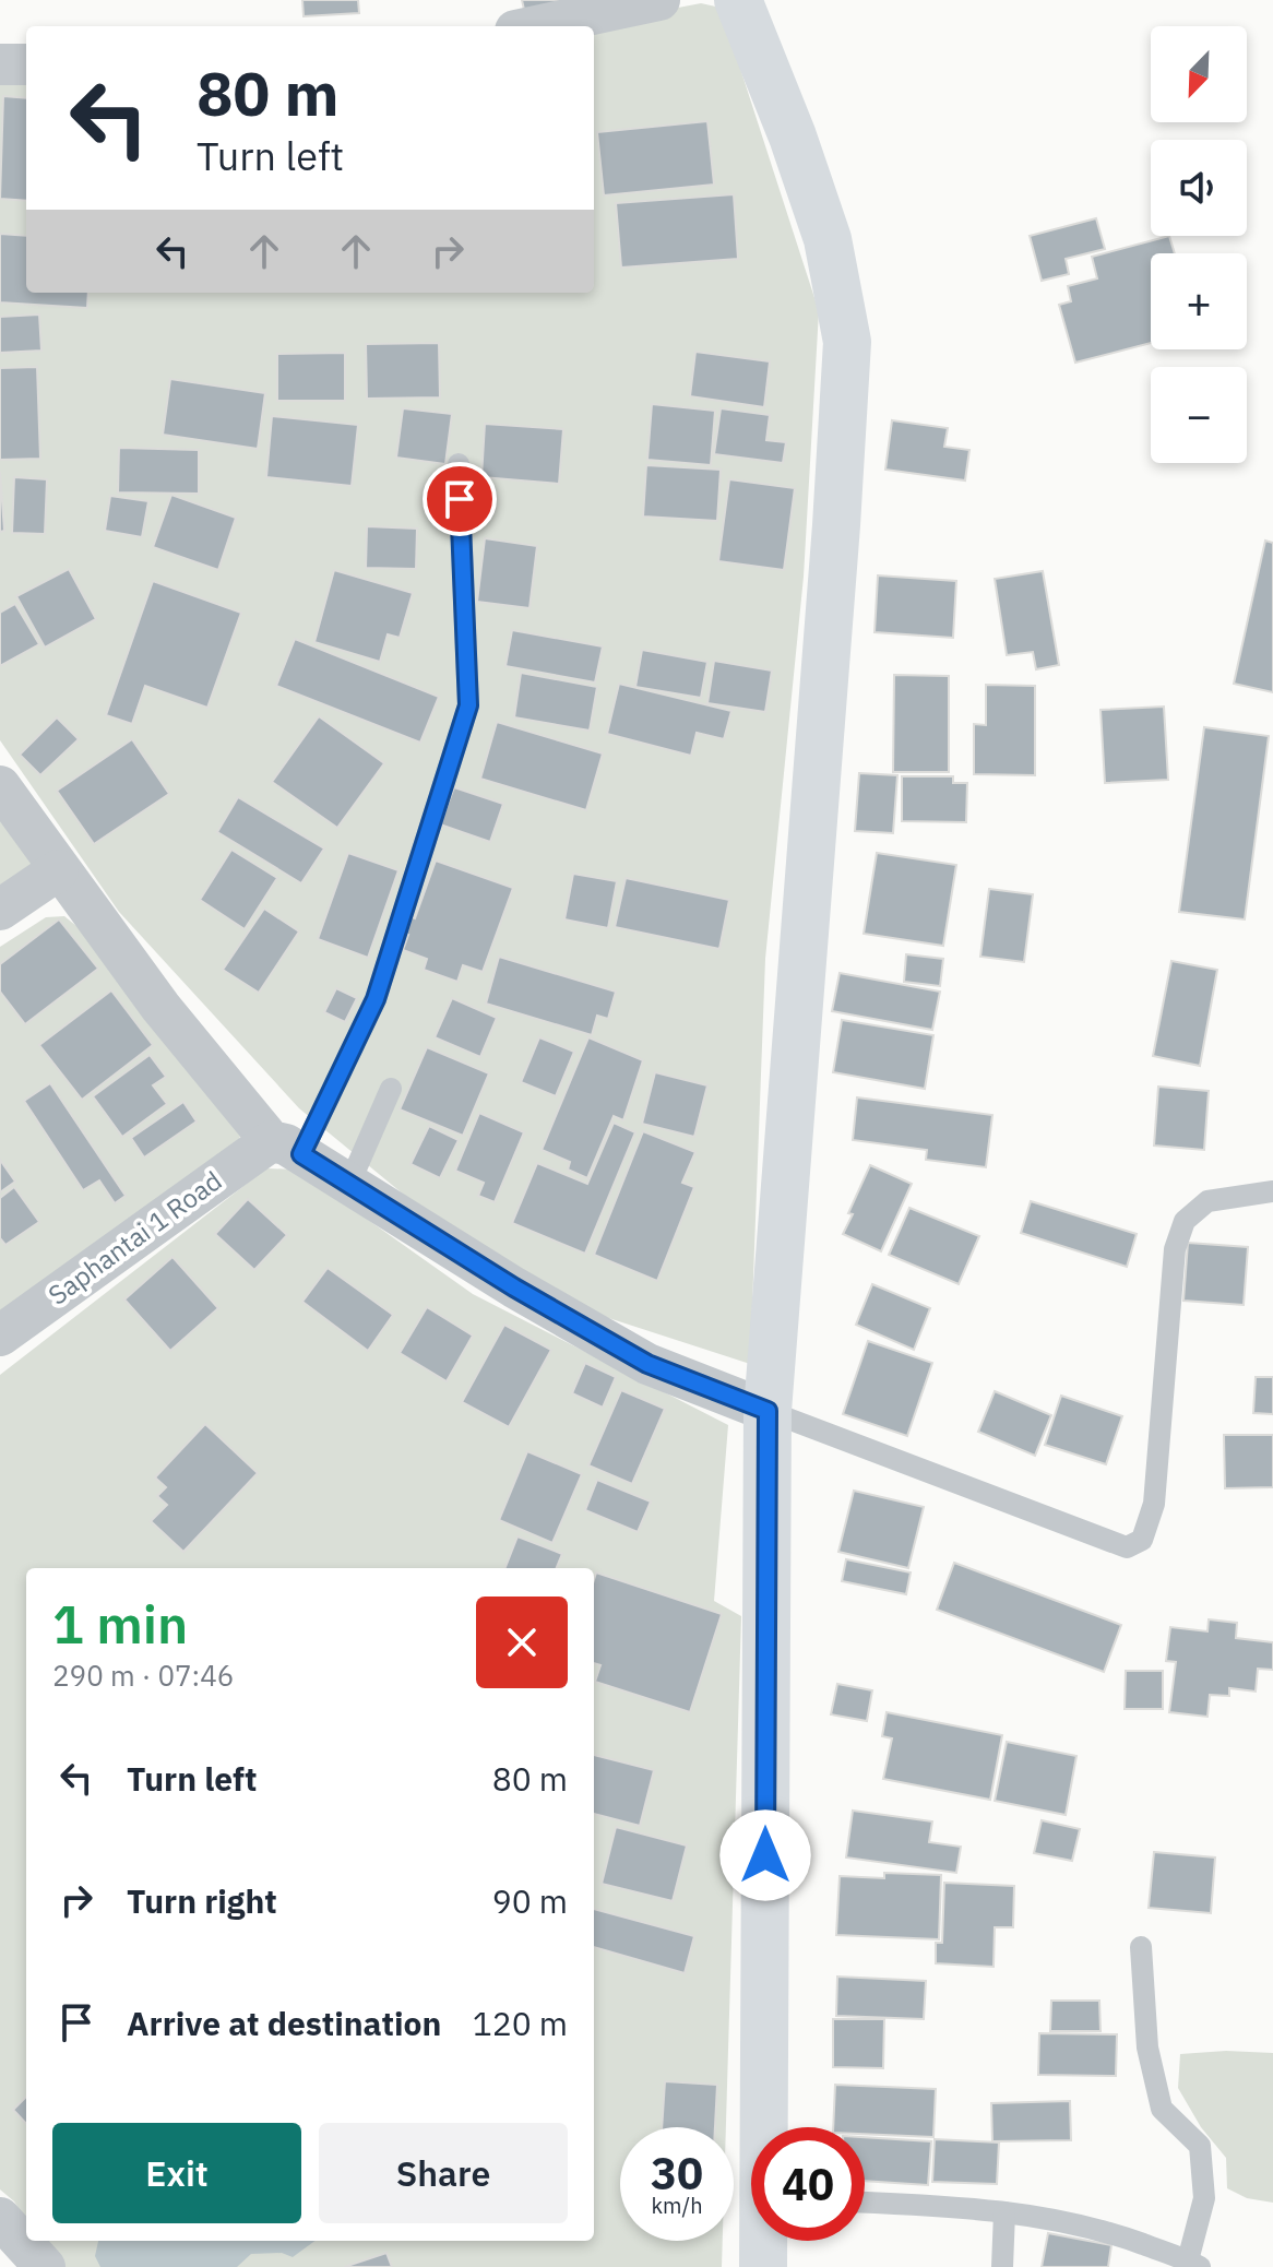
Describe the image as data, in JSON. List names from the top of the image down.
{
  "streets": {
    "street": ["Saphantai 1 Road"]
  },
  "north": "bottom left",
  "page": {
    "map_buttons": ["+", "−"],
    "turn": ["80 m", "Turn left"],
    "heading": ["1 min", "290 m · 07:46"],
    "list": [
      {
        "name": "Turn left",
        "value": "80 m"
      },
      {
        "name": "Turn right",
        "value": "90 m"
      },
      {
        "name": "Arrive at destination",
        "value": "120 m"
      }
    ],
    "buttons": ["Exit", "Share"],
    "speed": "30 km/h",
    "limit": "40"
  }
}
